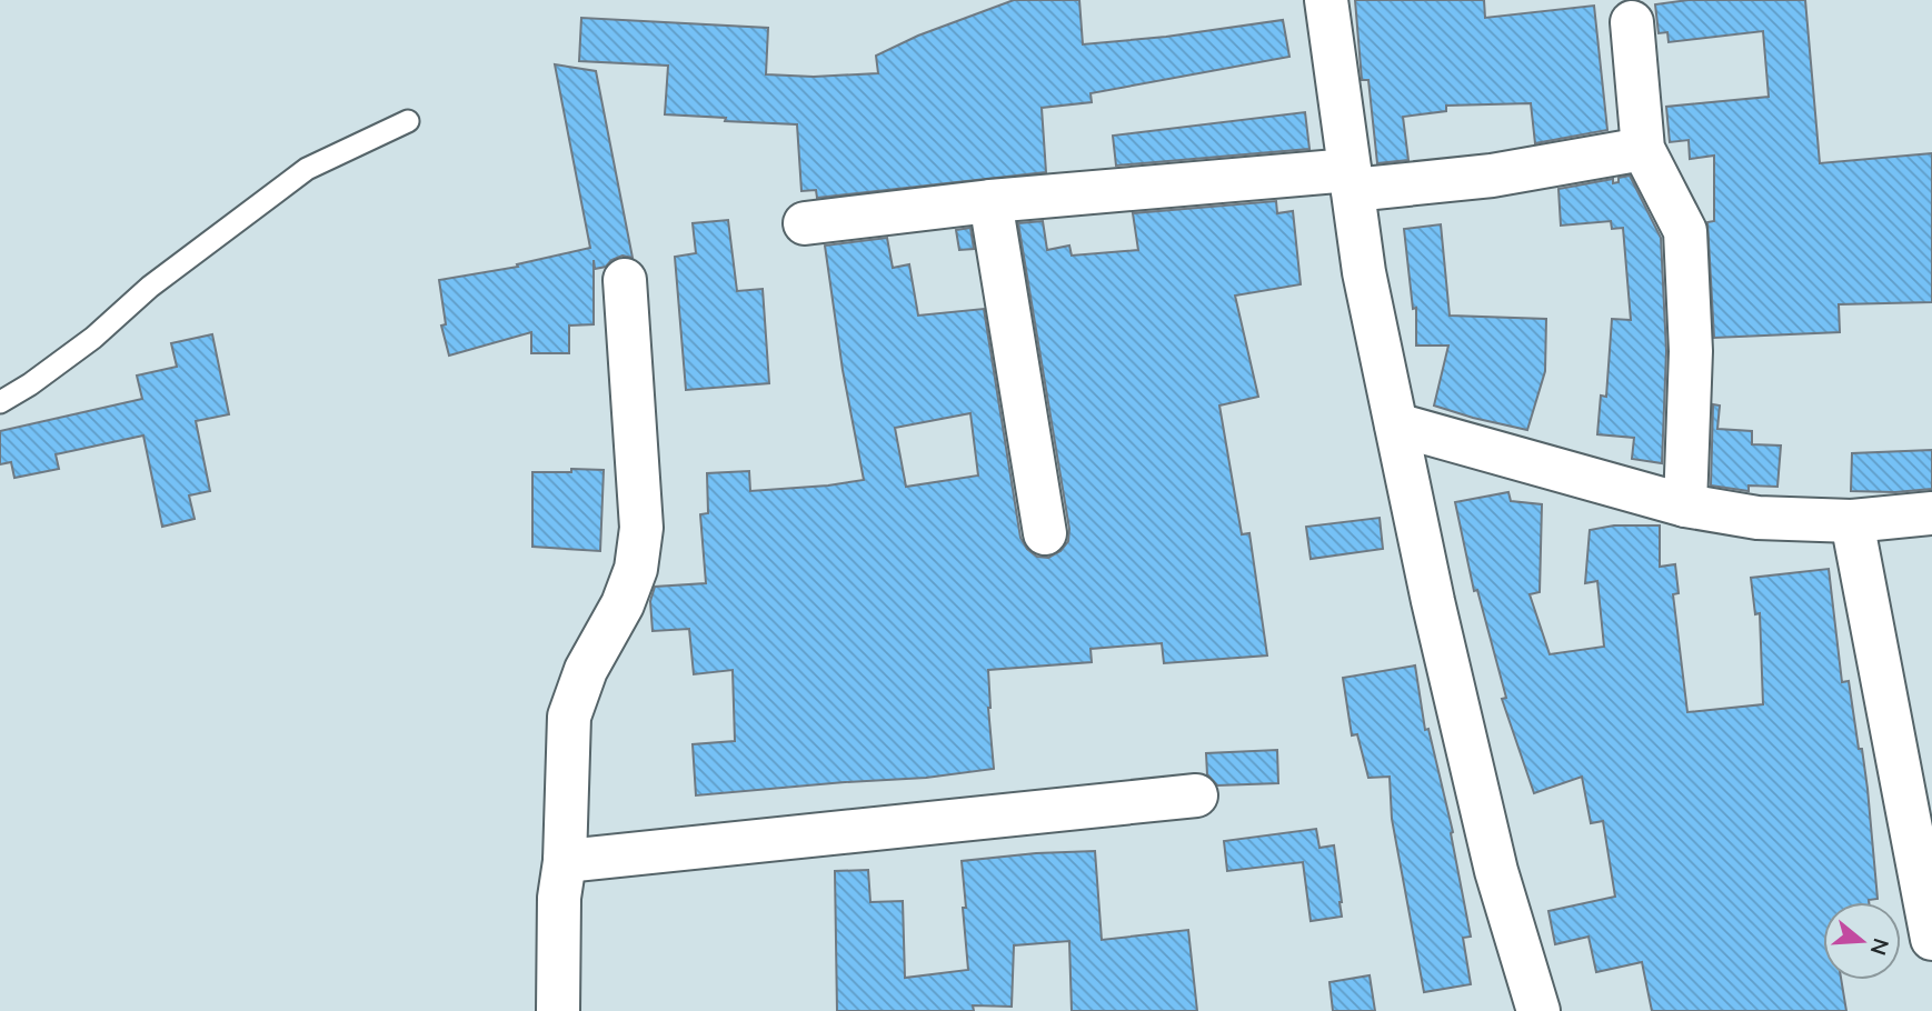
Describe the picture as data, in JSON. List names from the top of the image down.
{
  "north": "right"
}
